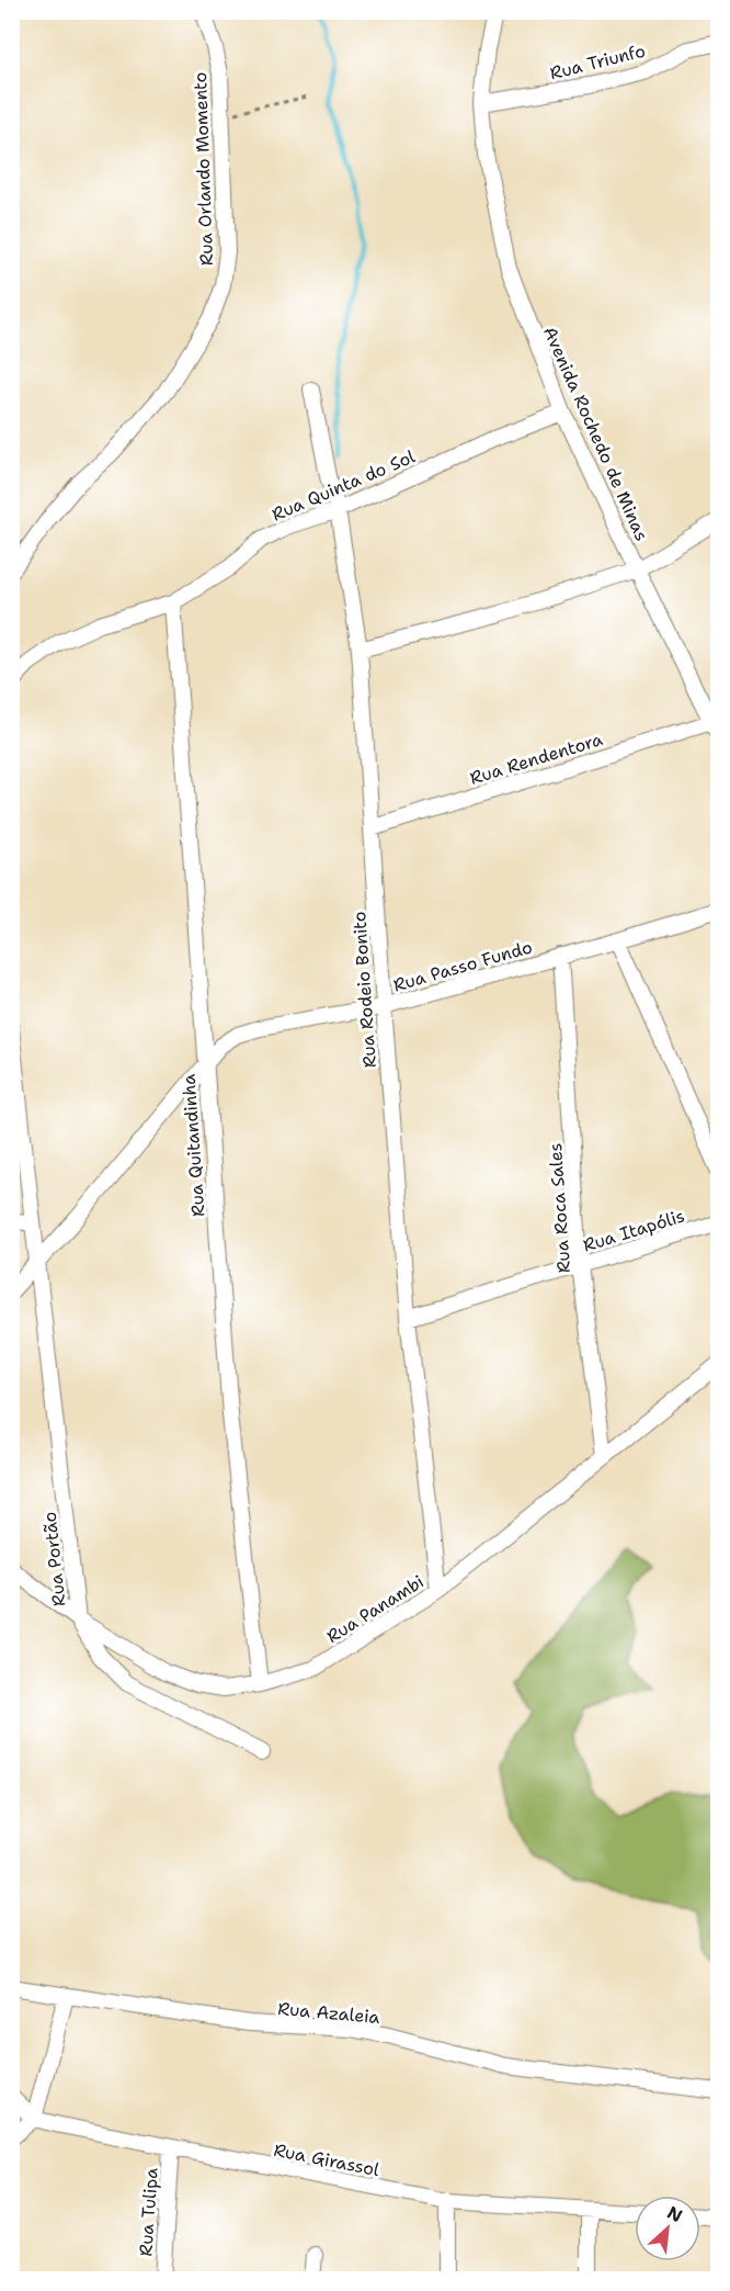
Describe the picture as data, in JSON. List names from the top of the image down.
{
  "streets": {
    "street": [
      "Rua Triunfo",
      "Rua Orlando Momento",
      "Avenida Rochedo de Minas",
      "Rua Quinta do Sol",
      "Rua Rendentora",
      "Rua Passo Fundo",
      "Rua Rodeio Bonito",
      "Rua Quitandinha",
      "Rua Roca Sales",
      "Rua Itapólis",
      "Rua Portão",
      "Rua Panambi",
      "Rua Azaleia",
      "Rua Girassol",
      "Rua Tulipa"
    ]
  },
  "crossings": [
    ["Rua Triunfo", "Avenida Rochedo de Minas"],
    ["Avenida Rochedo de Minas", "Rua Quinta do Sol"],
    ["Avenida Rochedo de Minas", "Rua Rendentora"],
    ["Rua Quinta do Sol", "Rua Rodeio Bonito"],
    ["Rua Quinta do Sol", "Rua Quitandinha"],
    ["Rua Rendentora", "Rua Rodeio Bonito"],
    ["Rua Passo Fundo", "Rua Rodeio Bonito"],
    ["Rua Passo Fundo", "Rua Quitandinha"],
    ["Rua Passo Fundo", "Rua Roca Sales"],
    ["Rua Passo Fundo", "Rua Portão"],
    ["Rua Rodeio Bonito", "Rua Itapólis"],
    ["Rua Rodeio Bonito", "Rua Panambi"],
    ["Rua Quitandinha", "Rua Panambi"],
    ["Rua Roca Sales", "Rua Itapólis"],
    ["Rua Roca Sales", "Rua Panambi"],
    ["Rua Portão", "Rua Panambi"],
    ["Rua Girassol", "Rua Tulipa"]
  ],
  "north": "top right"
}
